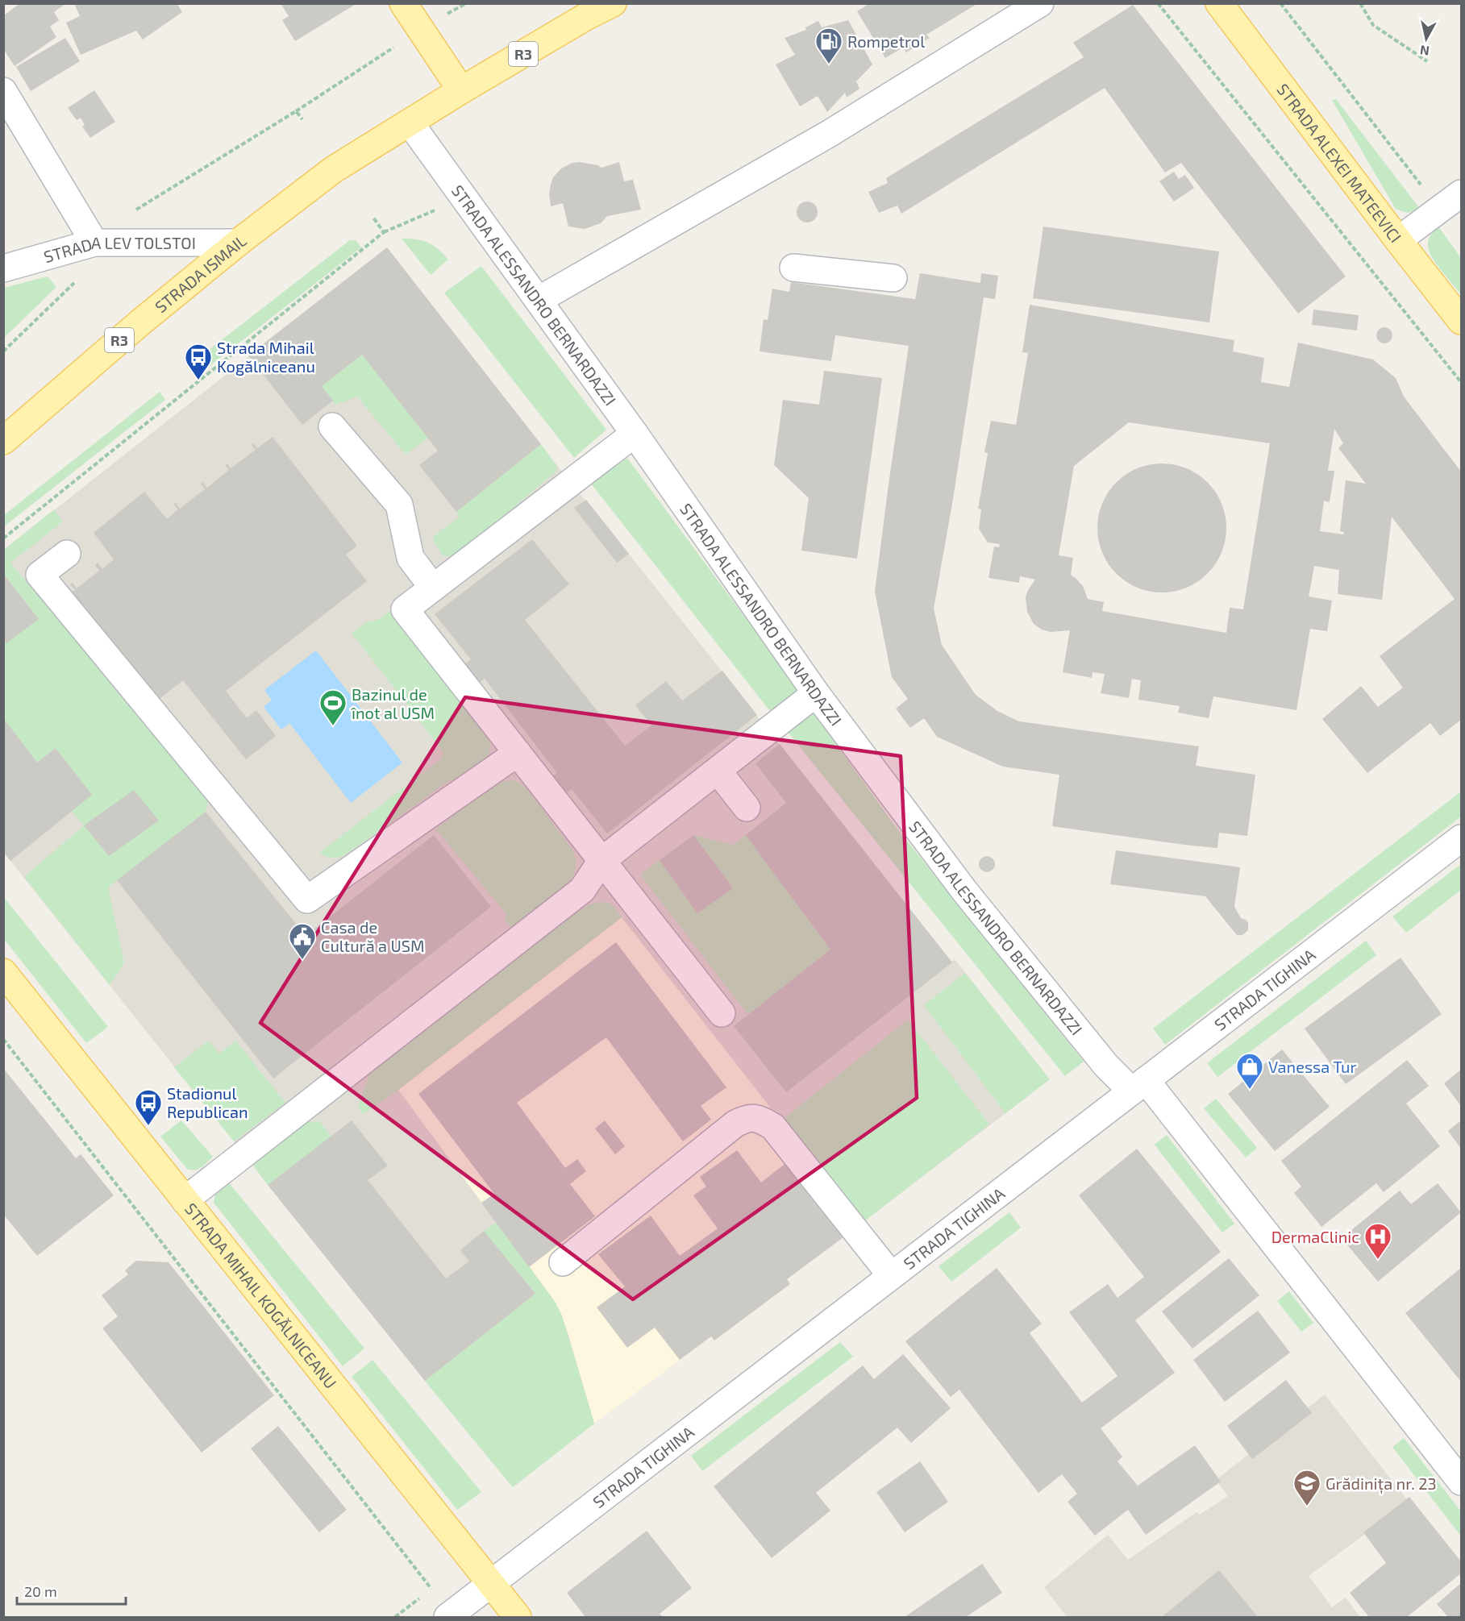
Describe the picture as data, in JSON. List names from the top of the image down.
{
  "streets": {
    "main road": [
      "R3",
      "STRADA ALEXEI MATEEVICI",
      "STRADA ISMAIL",
      "STRADA MIHAIL KOGĂLNICEANU"
    ],
    "street": ["STRADA LEV TOLSTOI", "STRADA ALESSANDRO BERNARDAZZI", "STRADA TIGHINA"]
  },
  "crossings": [
    ["R3", "STRADA ISMAIL"],
    ["R3", "STRADA ALESSANDRO BERNARDAZZI"],
    ["STRADA LEV TOLSTOI", "STRADA ISMAIL"],
    ["STRADA ISMAIL", "STRADA ALESSANDRO BERNARDAZZI"],
    ["STRADA ALESSANDRO BERNARDAZZI", "STRADA TIGHINA"],
    ["STRADA TIGHINA", "STRADA MIHAIL KOGĂLNICEANU"]
  ],
  "places": {
    "fuel station": ["Rompetrol"],
    "bus stop": ["Strada Mihail Kogălniceanu", "Stadionul Republican"],
    "sports": ["Bazinul de înot al USM"],
    "public building": ["Casa de Cultură a USM"],
    "shop": ["Vanessa Tur"],
    "hospital": ["DermaClinic"],
    "school or university": ["Grădinița nr. 23"]
  },
  "scale_bar": "20 m",
  "north": "bottom"
}
